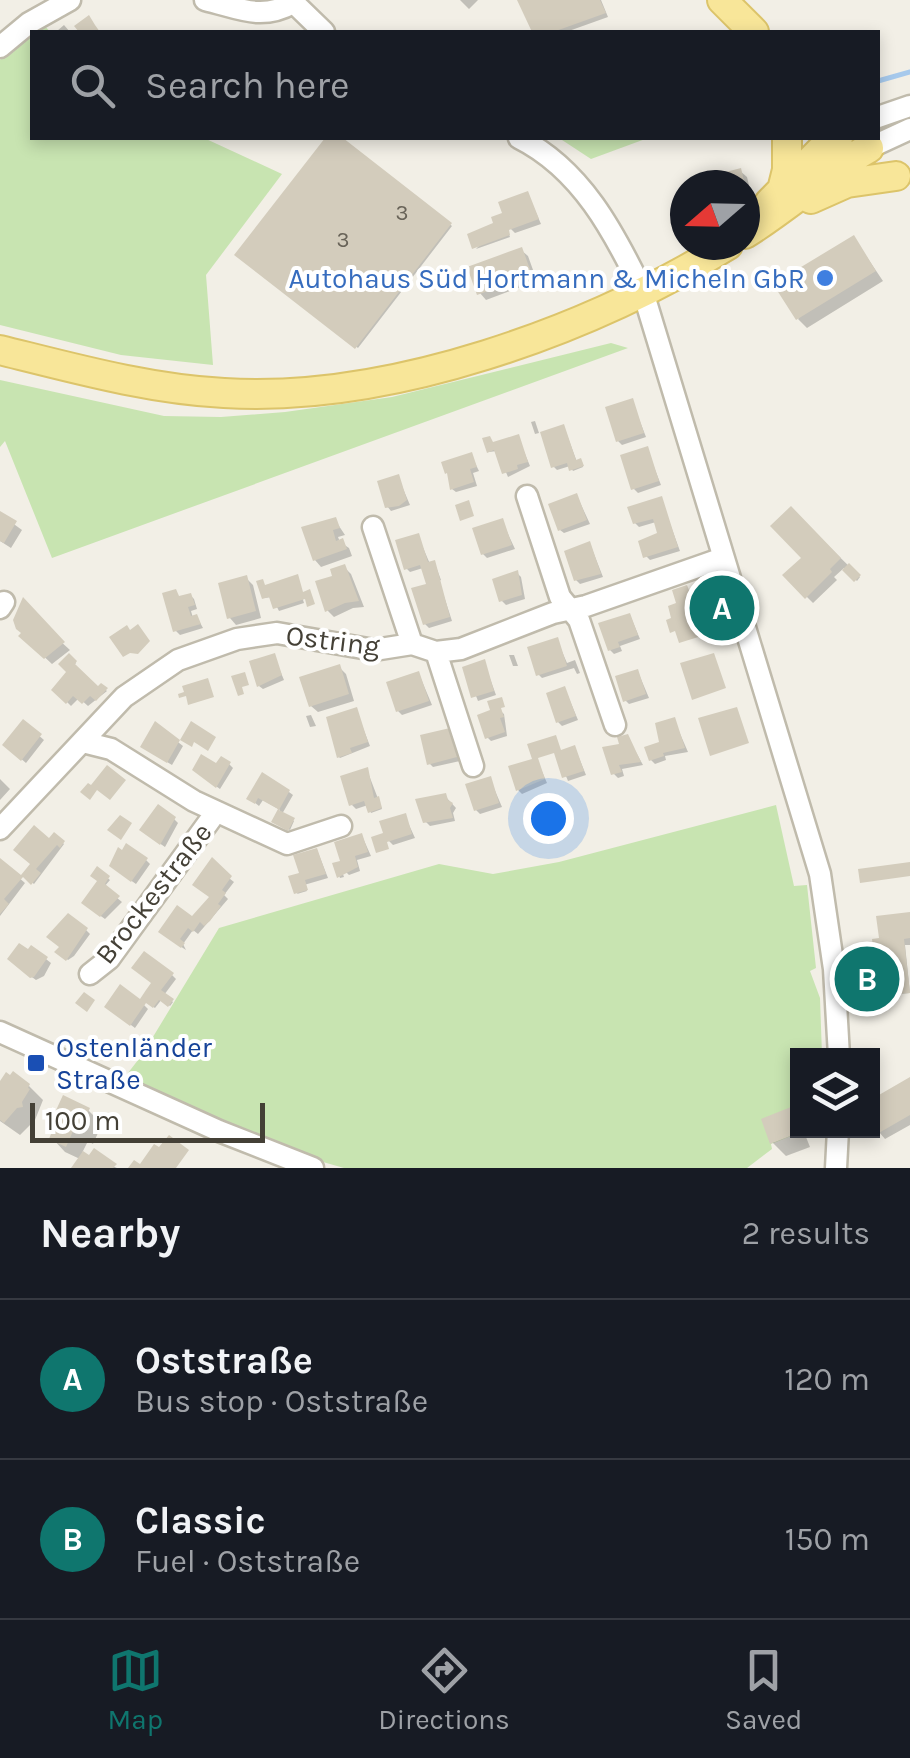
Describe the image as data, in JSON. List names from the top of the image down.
{
  "streets": {
    "street": ["Ostring", "Brockestraße"]
  },
  "places": {
    "other": ["Autohaus Süd Hortmann & Micheln GbR"],
    "transit": ["Ostenländer Straße"]
  },
  "house_numbers": ["3", "3"],
  "scale_bar": "100 m",
  "north": "left",
  "page": {
    "search": "Search here",
    "pins": ["A", "B"],
    "scale": "100 m",
    "heading": ["Nearby", "2 results"],
    "list": [
      {
        "mark": "A",
        "name": "Oststraße",
        "note": "Bus stop · Oststraße",
        "value": "120 m"
      },
      {
        "mark": "B",
        "name": "Classic",
        "note": "Fuel · Oststraße",
        "value": "150 m"
      }
    ],
    "nav": ["Map", "Directions", "Saved"]
  }
}
